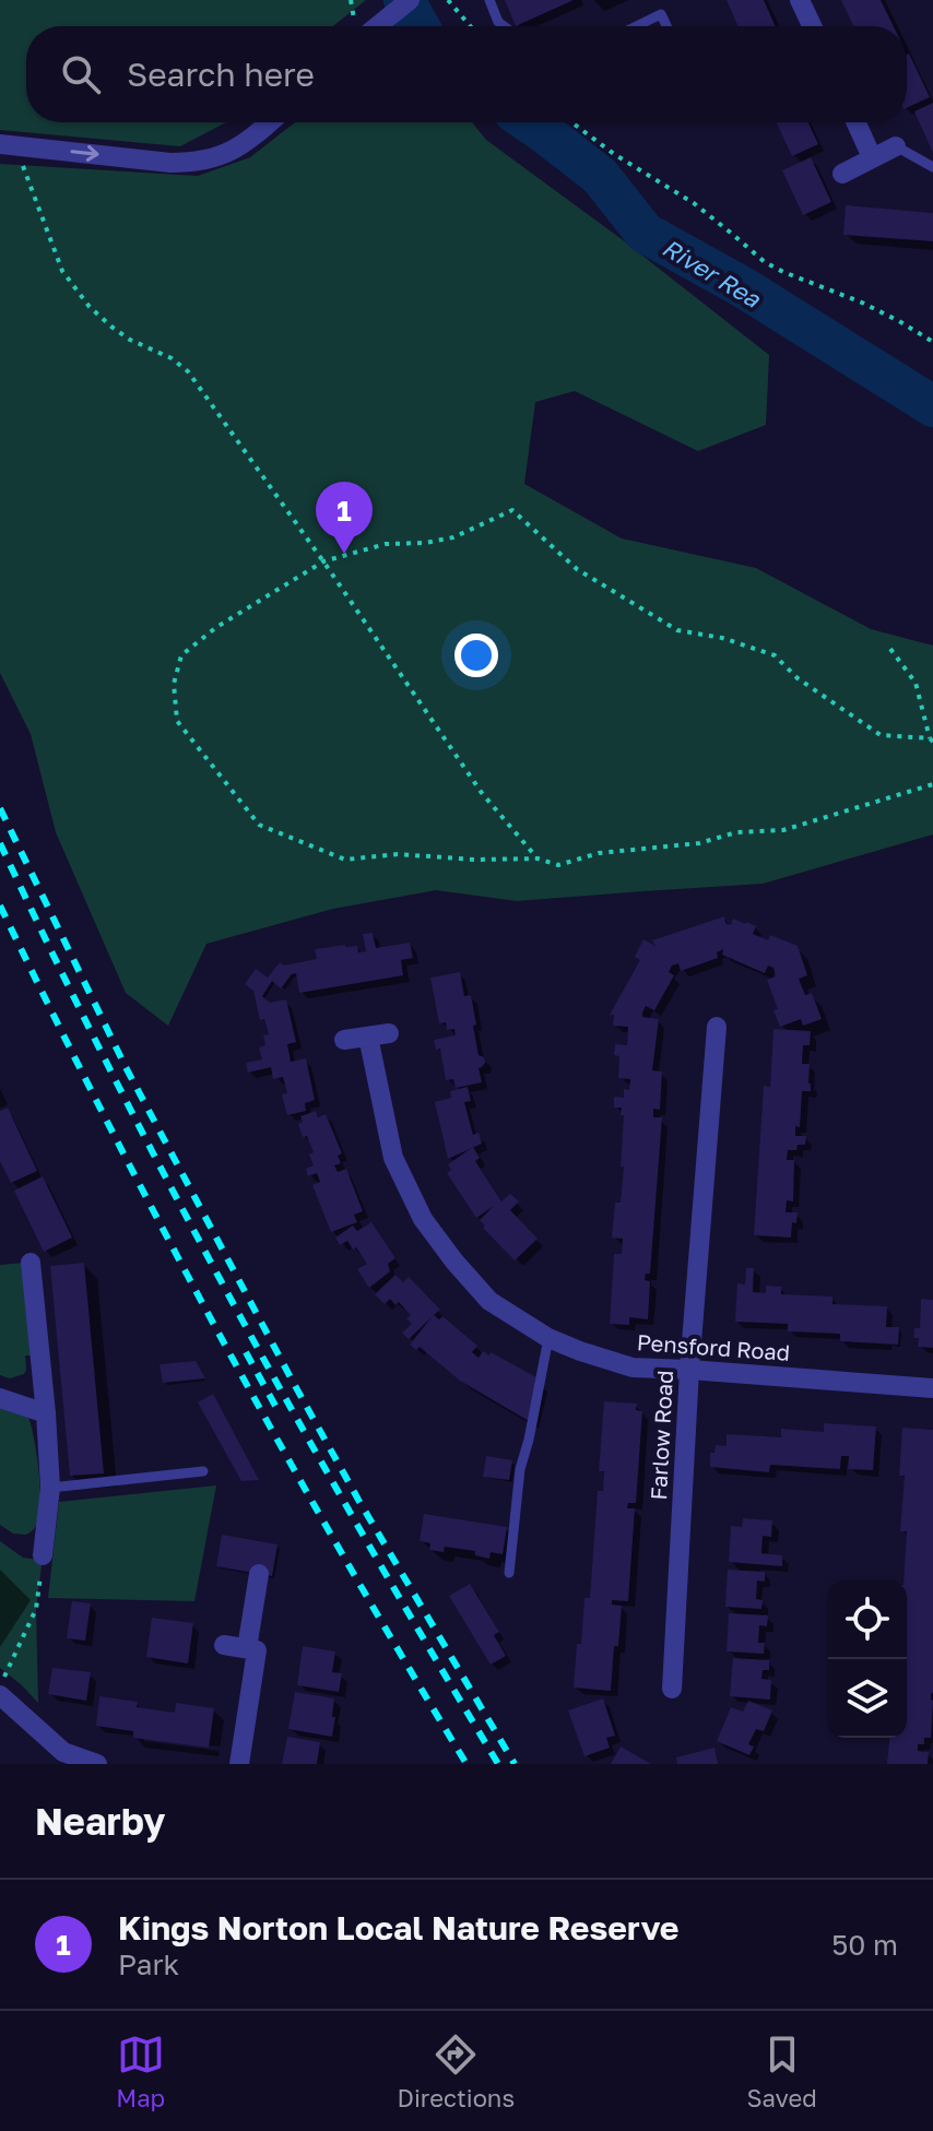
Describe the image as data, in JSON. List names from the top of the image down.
{
  "streets": {
    "street": ["Pensford Road", "Farlow Road"]
  },
  "crossings": [
    ["Pensford Road", "Farlow Road"]
  ],
  "water": ["River Rea"],
  "page": {
    "search": "Search here",
    "pins": "1",
    "heading": "Nearby",
    "list": [
      {
        "mark": "1",
        "name": "Kings Norton Local Nature Reserve",
        "note": "Park",
        "value": "50 m"
      }
    ],
    "nav": ["Map", "Directions", "Saved"]
  }
}
